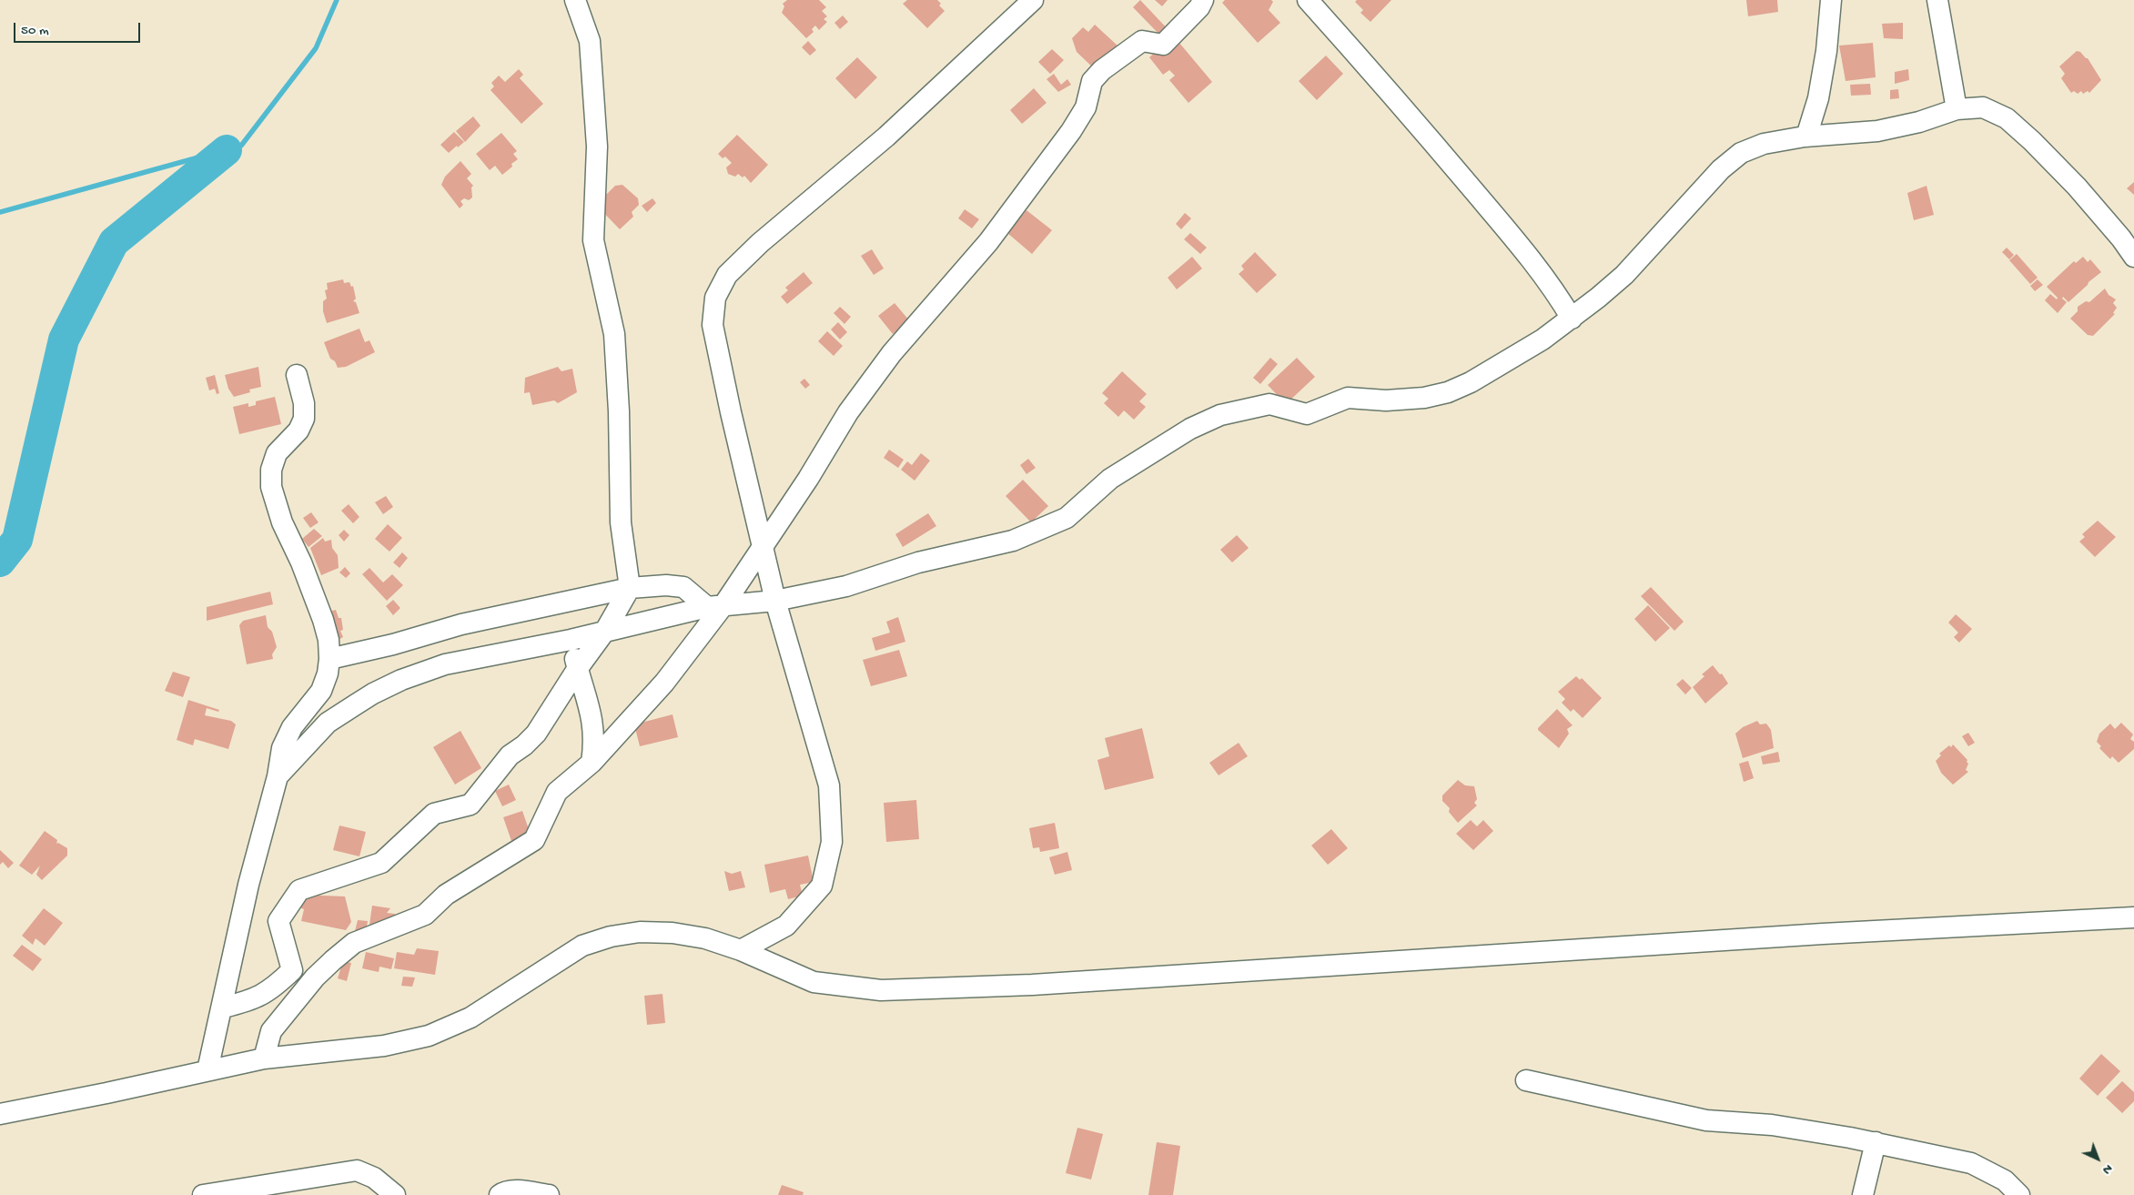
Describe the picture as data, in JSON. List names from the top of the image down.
{
  "scale_bar": "50 m",
  "north": "bottom right"
}
